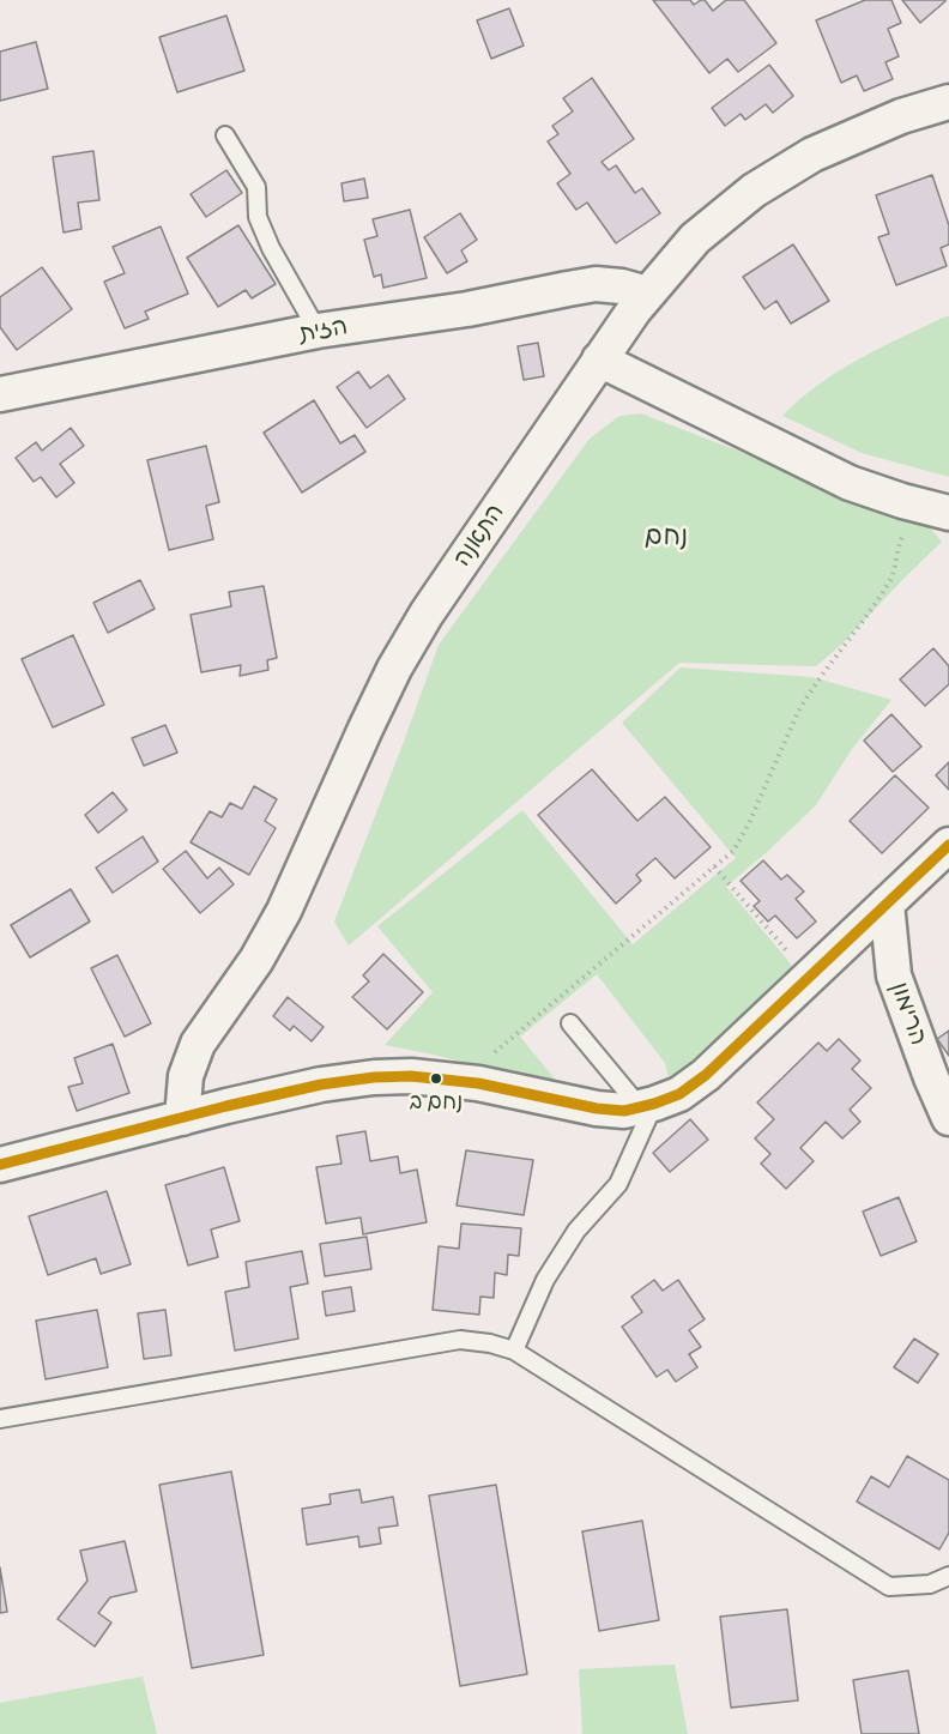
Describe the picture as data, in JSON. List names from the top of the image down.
{
  "streets": {
    "street": ["הזית", "התאנה", "הרימון"]
  },
  "crossings": [
    ["הזית", "התאנה"]
  ],
  "districts": ["נחם"],
  "places": ["נחם ב"]
}
